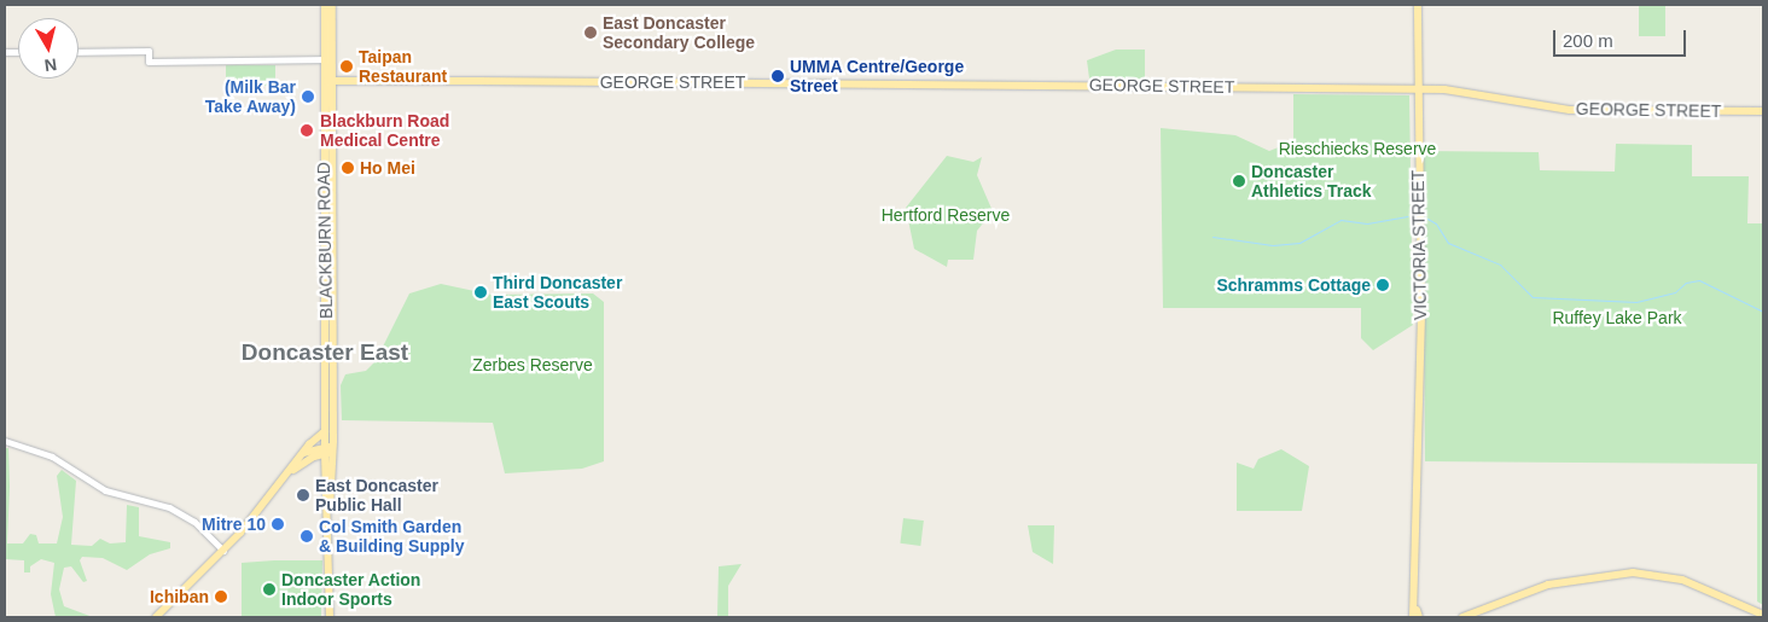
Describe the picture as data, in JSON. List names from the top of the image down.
{
  "streets": {
    "main road": ["GEORGE STREET", "BLACKBURN ROAD", "VICTORIA STREET"]
  },
  "crossings": [
    ["GEORGE STREET", "BLACKBURN ROAD"],
    ["GEORGE STREET", "VICTORIA STREET"]
  ],
  "districts": ["Doncaster East"],
  "parks": [
    "Rieschiecks Reserve",
    "Hertford Reserve",
    "Ruffey Lake Park",
    "Zerbes Reserve"
  ],
  "places": [
    "East Doncaster Secondary College",
    "Taipan Restaurant",
    "UMMA Centre/George Street",
    "(Milk Bar Take Away)",
    "Blackburn Road Medical Centre",
    "Ho Mei",
    "Doncaster Athletics Track",
    "Schramms Cottage",
    "Third Doncaster East Scouts",
    "East Doncaster Public Hall",
    "Mitre 10",
    "Col Smith Garden & Building Supply",
    "Doncaster Action Indoor Sports",
    "Ichiban"
  ],
  "scale_bar": "200 m",
  "north": "bottom"
}
